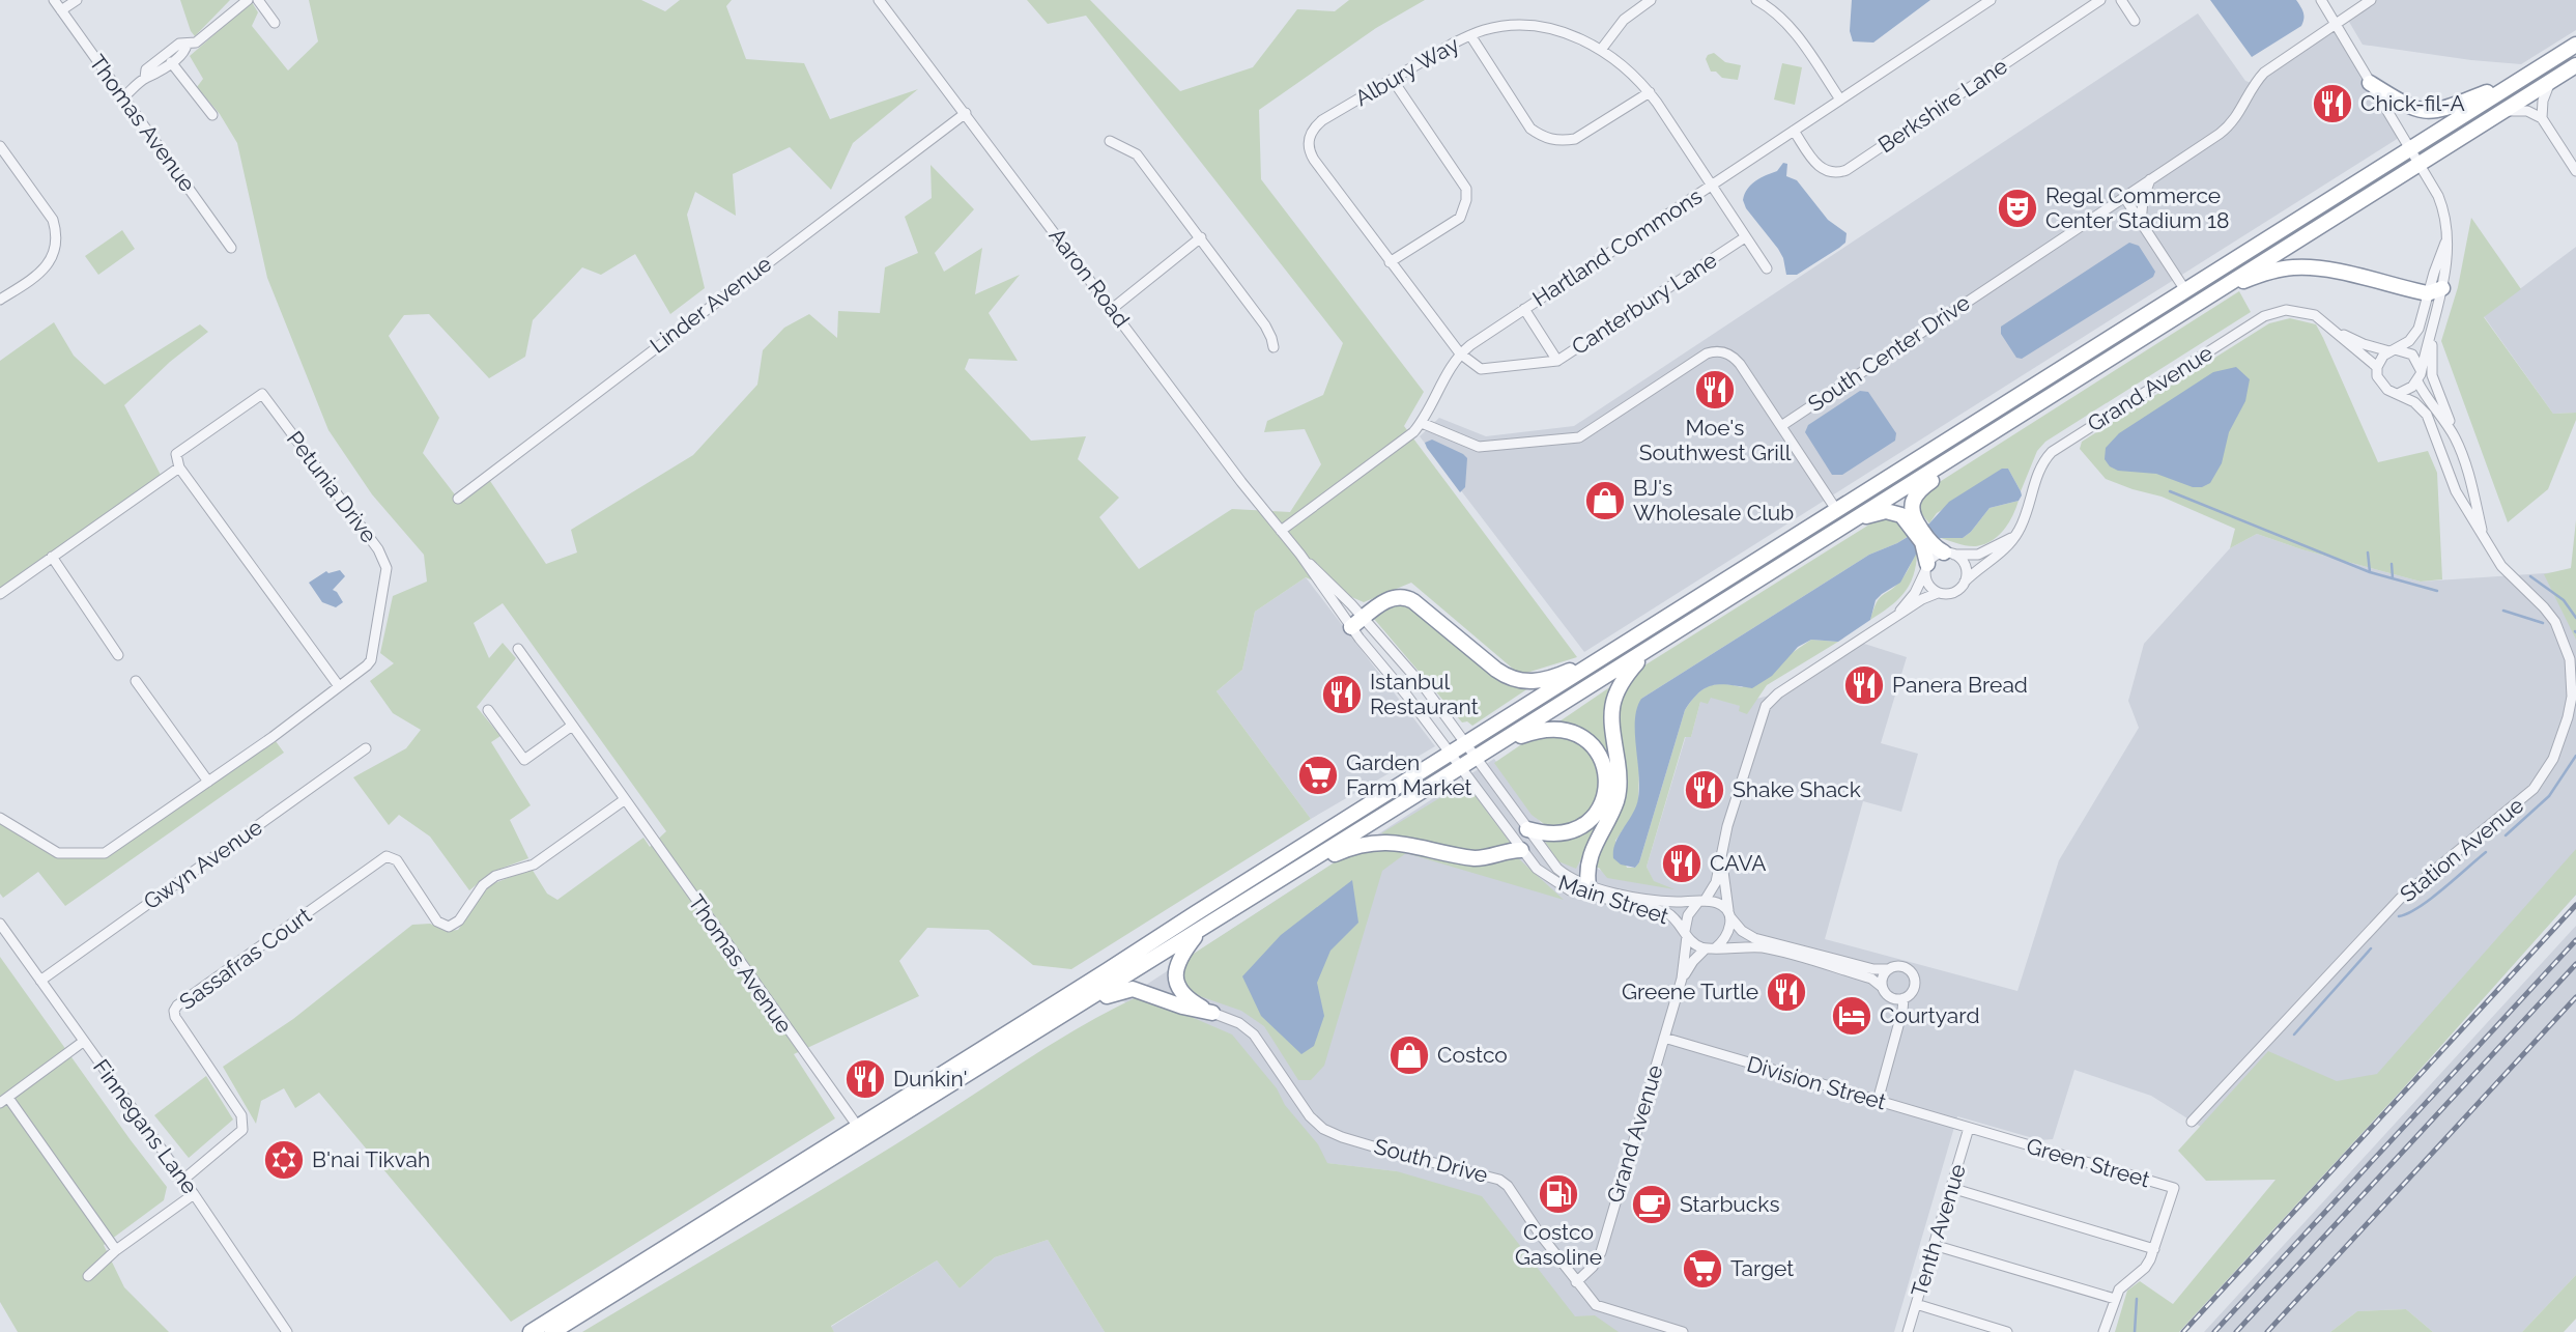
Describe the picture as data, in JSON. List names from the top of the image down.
{
  "streets": {
    "street": [
      "Albury Way",
      "Berkshire Lane",
      "Thomas Avenue",
      "Hartland Commons",
      "Aaron Road",
      "Canterbury Lane",
      "Linder Avenue",
      "South Center Drive",
      "Grand Avenue",
      "Petunia Drive",
      "Station Avenue",
      "Gwyn Avenue",
      "Main Street",
      "Sassafras Court",
      "Division Street",
      "Finnegans Lane",
      "South Drive",
      "Green Street",
      "Tenth Avenue"
    ]
  },
  "crossings": [
    ["Albury Way", "Hartland Commons"],
    ["Albury Way", "Canterbury Lane"],
    ["Berkshire Lane", "Hartland Commons"],
    ["Thomas Avenue", "Sassafras Court"],
    ["Hartland Commons", "Aaron Road"],
    ["Hartland Commons", "Canterbury Lane"],
    ["Aaron Road", "Linder Avenue"],
    ["Aaron Road", "Main Street"],
    ["Grand Avenue", "Station Avenue"],
    ["Grand Avenue", "Main Street"],
    ["Grand Avenue", "Division Street"],
    ["Grand Avenue", "South Drive"],
    ["Gwyn Avenue", "Finnegans Lane"],
    ["Sassafras Court", "Finnegans Lane"],
    ["Division Street", "Green Street"],
    ["Division Street", "Tenth Avenue"],
    ["Green Street", "Tenth Avenue"]
  ],
  "places": {
    "restaurant": [
      "Chick-fil-A",
      "Moe's Southwest Grill",
      "Panera Bread",
      "Istanbul Restaurant",
      "Shake Shack",
      "CAVA",
      "Greene Turtle",
      "Dunkin'"
    ],
    "theatre": ["Regal Commerce Center Stadium 18"],
    "shop": ["BJ's Wholesale Club", "Costco"],
    "supermarket": ["Garden Farm Market", "Target"],
    "hotel": ["Courtyard"],
    "synagogue": ["B'nai Tikvah"],
    "fuel station": ["Costco Gasoline"],
    "cafe": ["Starbucks"]
  }
}
